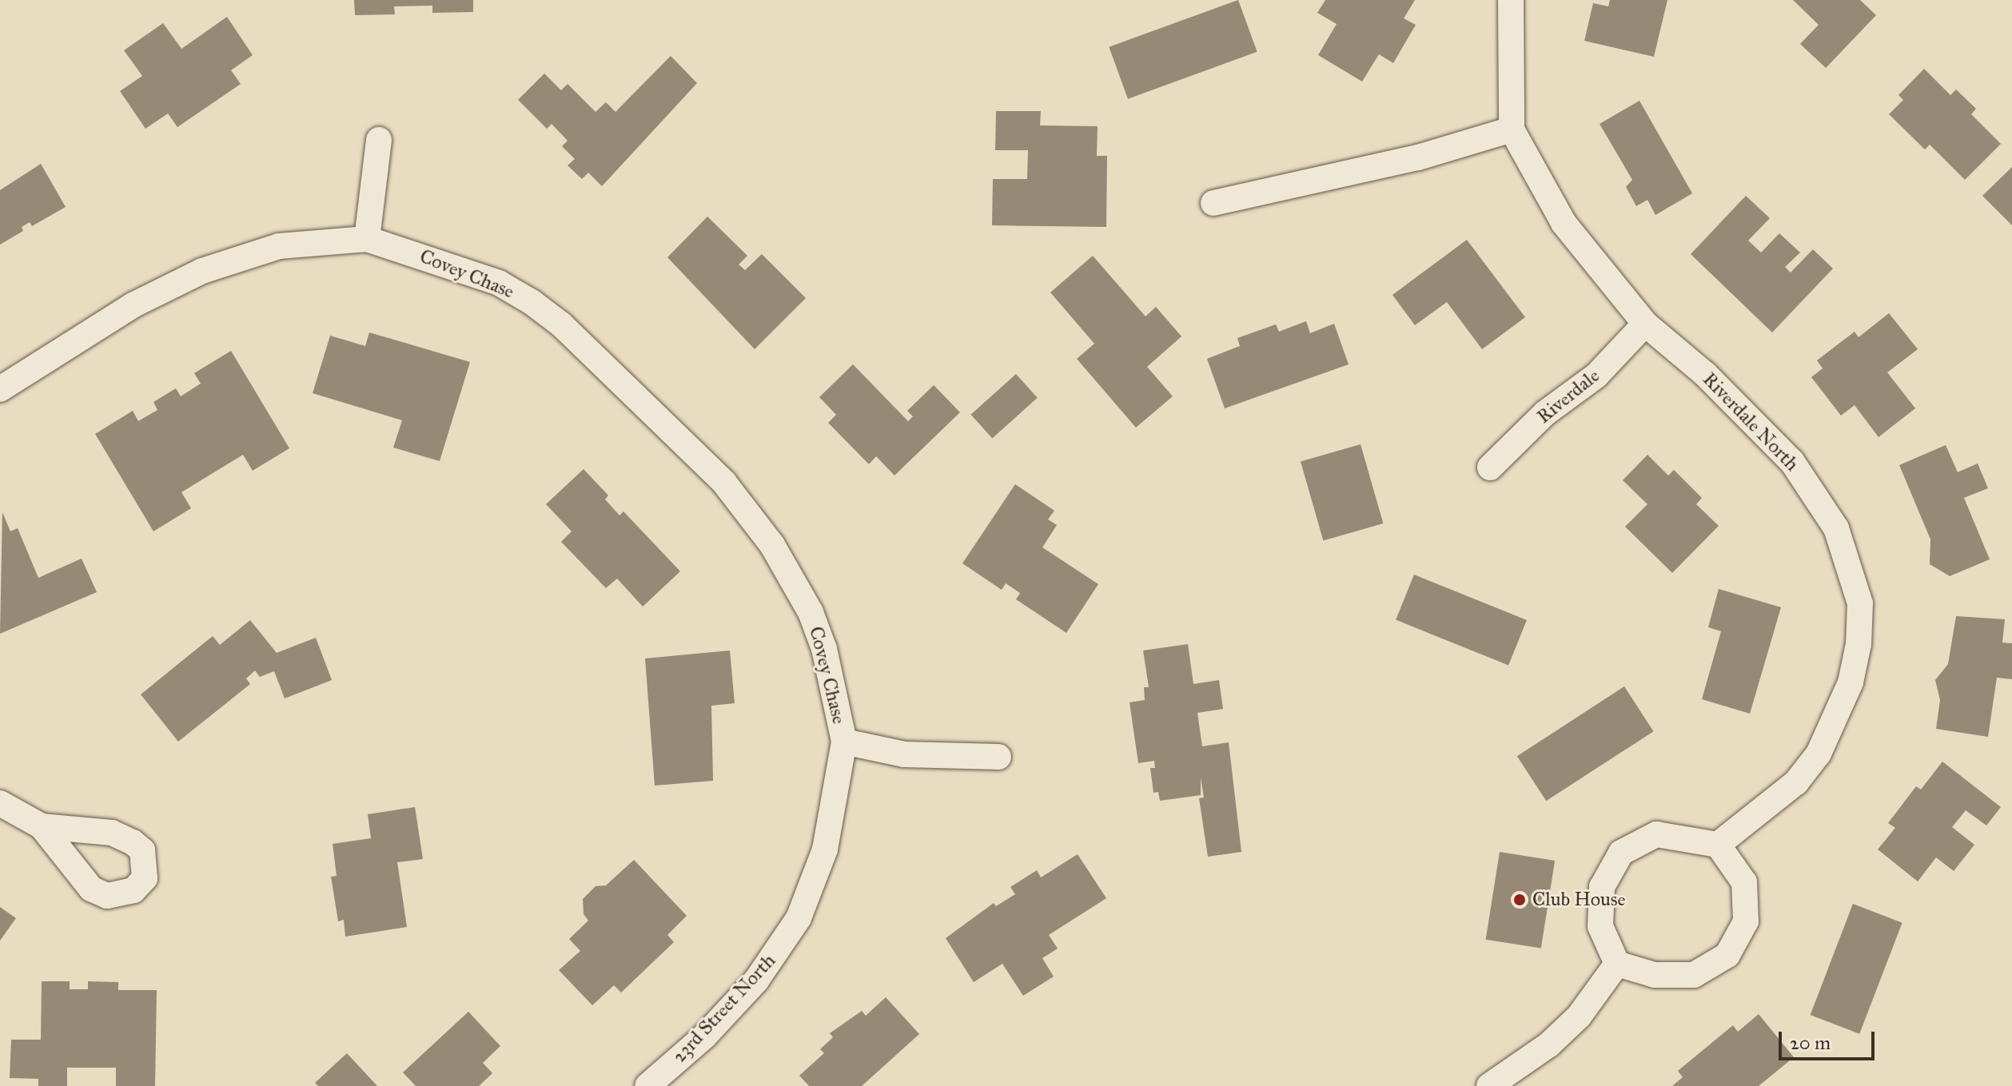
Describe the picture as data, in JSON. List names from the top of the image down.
{
  "streets": {
    "street": [
      "Covey Chase",
      "Riverdale",
      "Riverdale North",
      "23rd Street North"
    ]
  },
  "crossings": [
    ["Covey Chase", "23rd Street North"],
    ["Riverdale", "Riverdale North"]
  ],
  "places": ["Club House"],
  "scale_bar": "20 m"
}
